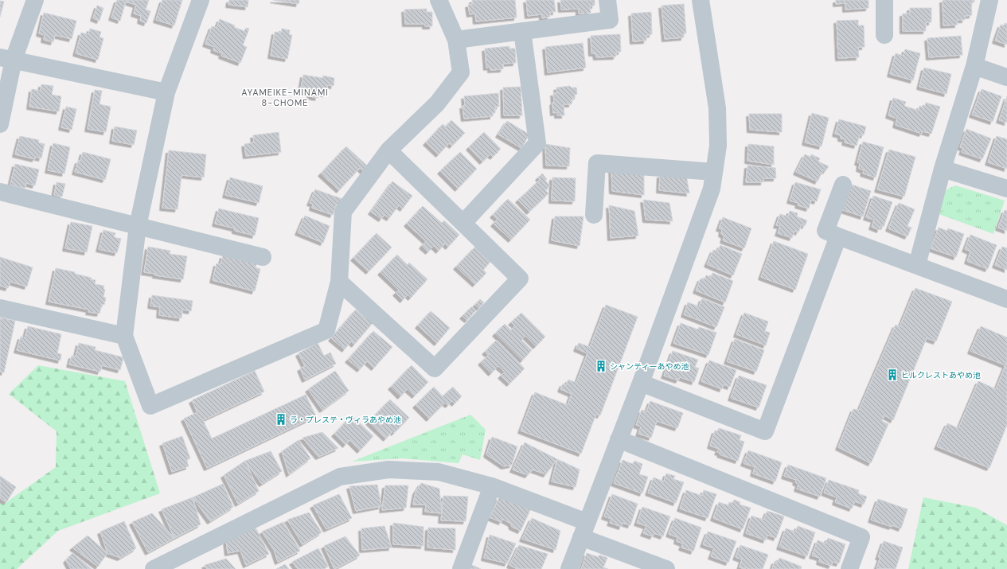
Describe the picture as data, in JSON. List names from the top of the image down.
{
  "districts": ["AYAMEIKE-MINAMI 8-CHOME"],
  "places": {
    "building": ["シャンティーあやめ池", "ヒルクレストあやめ池", "ラ・プレステ・ヴィラあやめ池"]
  }
}
